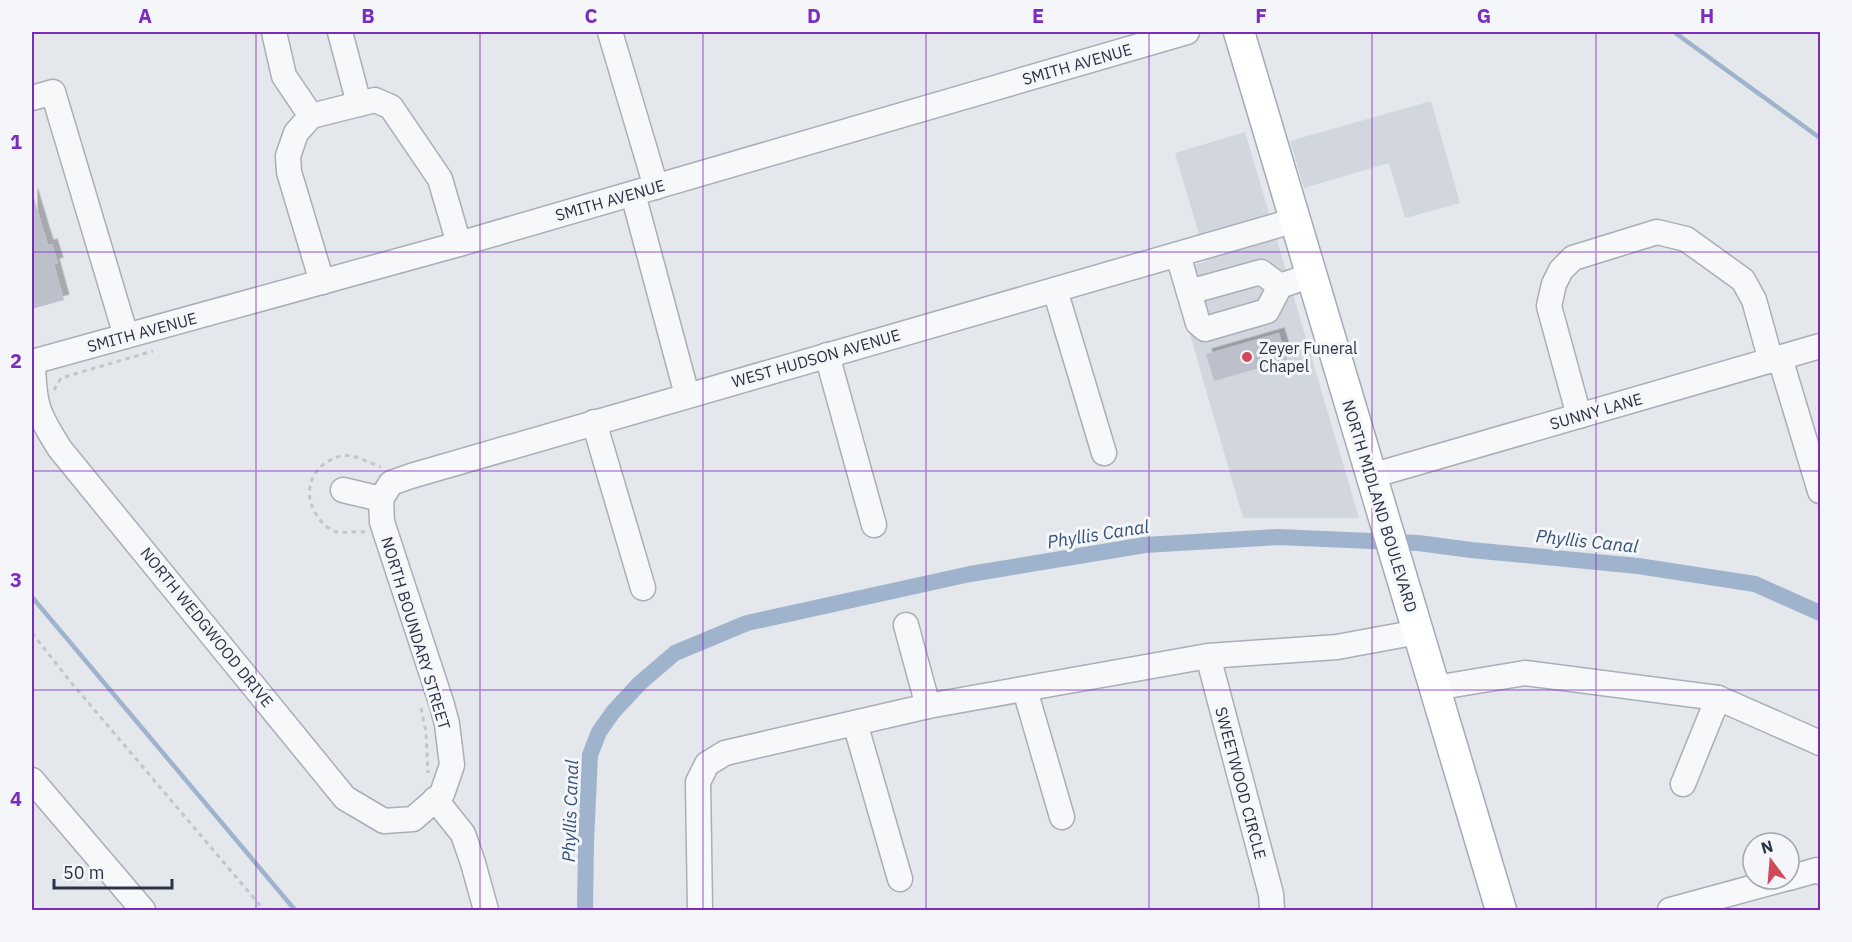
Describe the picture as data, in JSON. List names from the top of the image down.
{
  "streets": {
    "main road": ["NORTH MIDLAND BOULEVARD"],
    "street": [
      "SMITH AVENUE",
      "WEST HUDSON AVENUE",
      "SUNNY LANE",
      "NORTH WEDGWOOD DRIVE",
      "NORTH BOUNDARY STREET",
      "SWEETWOOD CIRCLE"
    ]
  },
  "crossings": [
    ["SMITH AVENUE", "NORTH WEDGWOOD DRIVE"],
    ["WEST HUDSON AVENUE", "NORTH MIDLAND BOULEVARD"],
    ["WEST HUDSON AVENUE", "NORTH BOUNDARY STREET"],
    ["SUNNY LANE", "NORTH MIDLAND BOULEVARD"],
    ["NORTH WEDGWOOD DRIVE", "NORTH BOUNDARY STREET"]
  ],
  "water": ["Phyllis Canal"],
  "places": ["Zeyer Funeral Chapel"],
  "scale_bar": "50 m",
  "north": "top",
  "grid": {
    "columns": [
      "A",
      "B",
      "C",
      "D",
      "E",
      "F",
      "G",
      "H"
    ],
    "rows": [
      "1",
      "2",
      "3",
      "4"
    ]
  }
}
